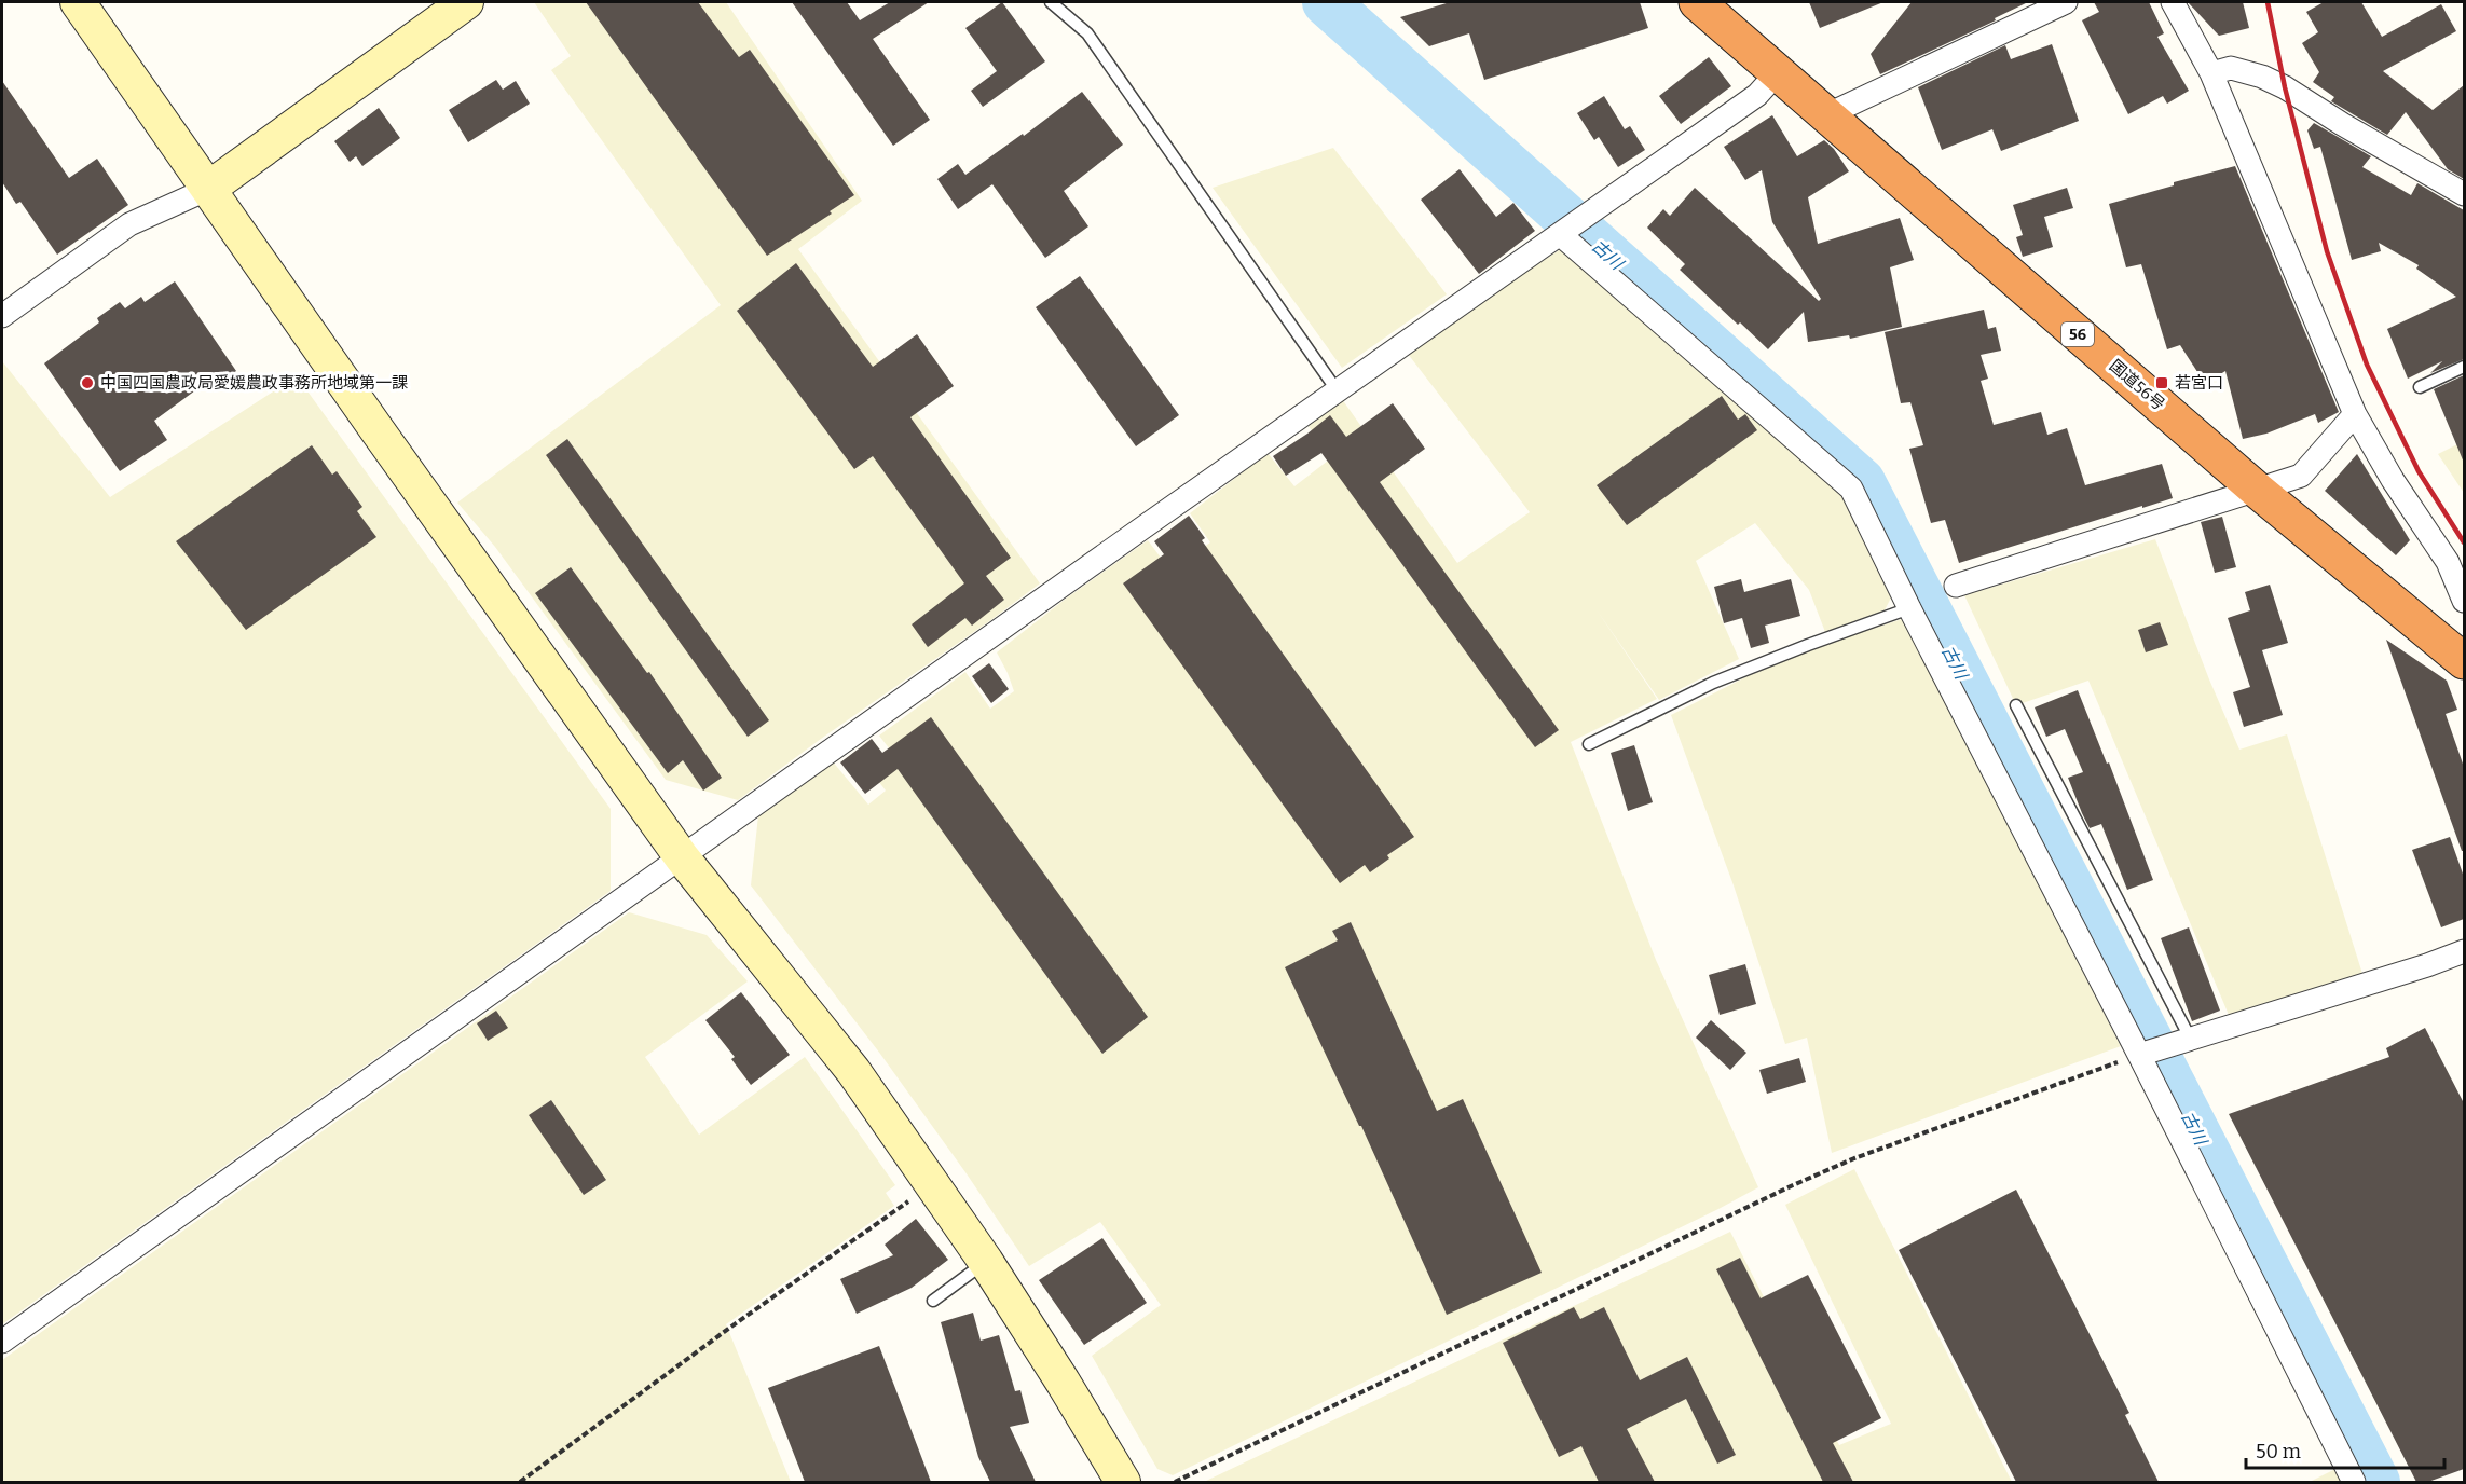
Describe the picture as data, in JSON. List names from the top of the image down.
{
  "streets": {
    "highway": ["56", "国道56号"]
  },
  "water": ["古川"],
  "places": {
    "other": ["中国四国農政局愛媛農政事務所地域第一課"],
    "transit": ["若宮口"]
  },
  "scale_bar": "50 m"
}
